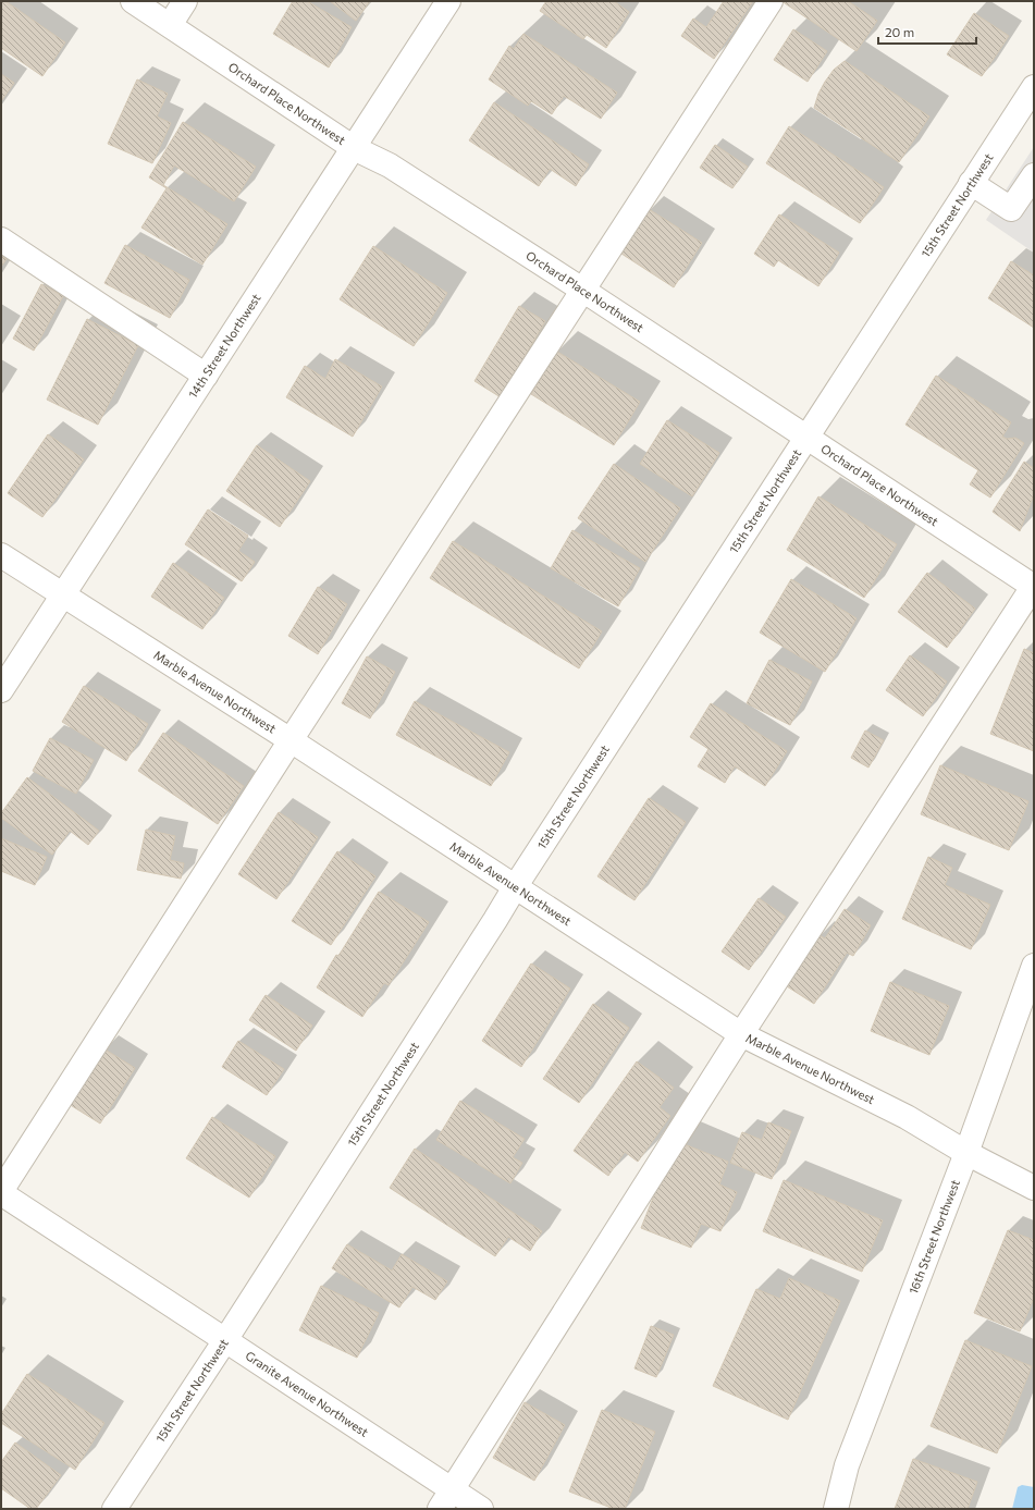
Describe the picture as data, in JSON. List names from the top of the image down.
{
  "streets": {
    "street": [
      "Orchard Place Northwest",
      "15th Street Northwest",
      "14th Street Northwest",
      "Marble Avenue Northwest",
      "16th Street Northwest",
      "Granite Avenue Northwest"
    ]
  },
  "crossings": [
    ["Orchard Place Northwest", "15th Street Northwest"],
    ["Orchard Place Northwest", "14th Street Northwest"],
    ["15th Street Northwest", "Marble Avenue Northwest"],
    ["15th Street Northwest", "Granite Avenue Northwest"],
    ["14th Street Northwest", "Marble Avenue Northwest"],
    ["Marble Avenue Northwest", "16th Street Northwest"]
  ],
  "scale_bar": "20 m"
}
